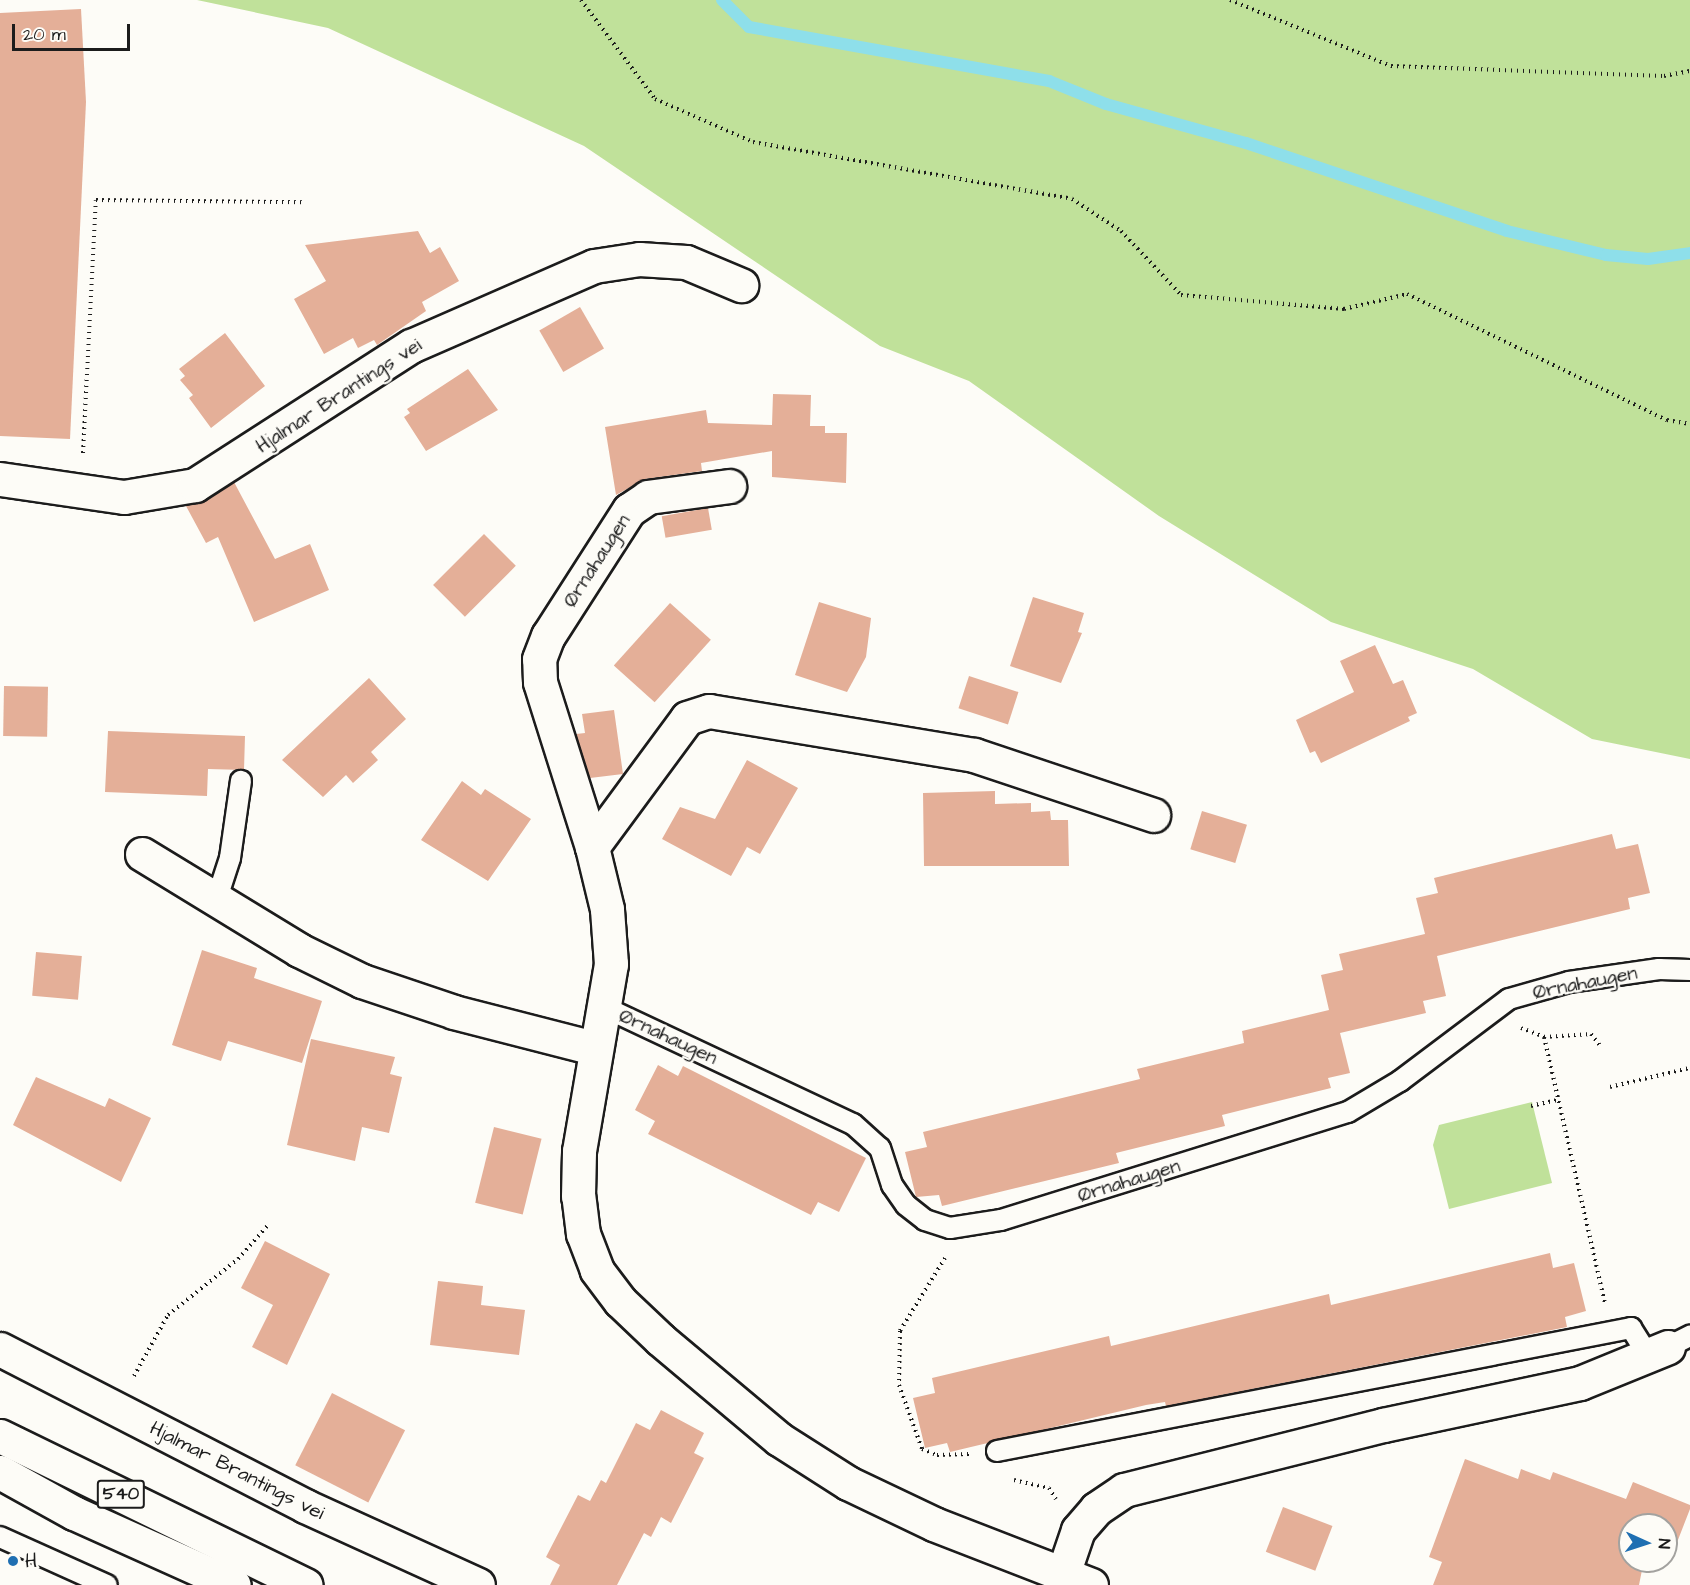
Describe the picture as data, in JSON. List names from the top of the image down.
{
  "streets": {
    "street": ["Hjalmar Brantings vei", "Ørnahaugen", "540"]
  },
  "places": ["H"],
  "scale_bar": "20 m",
  "north": "right"
}
